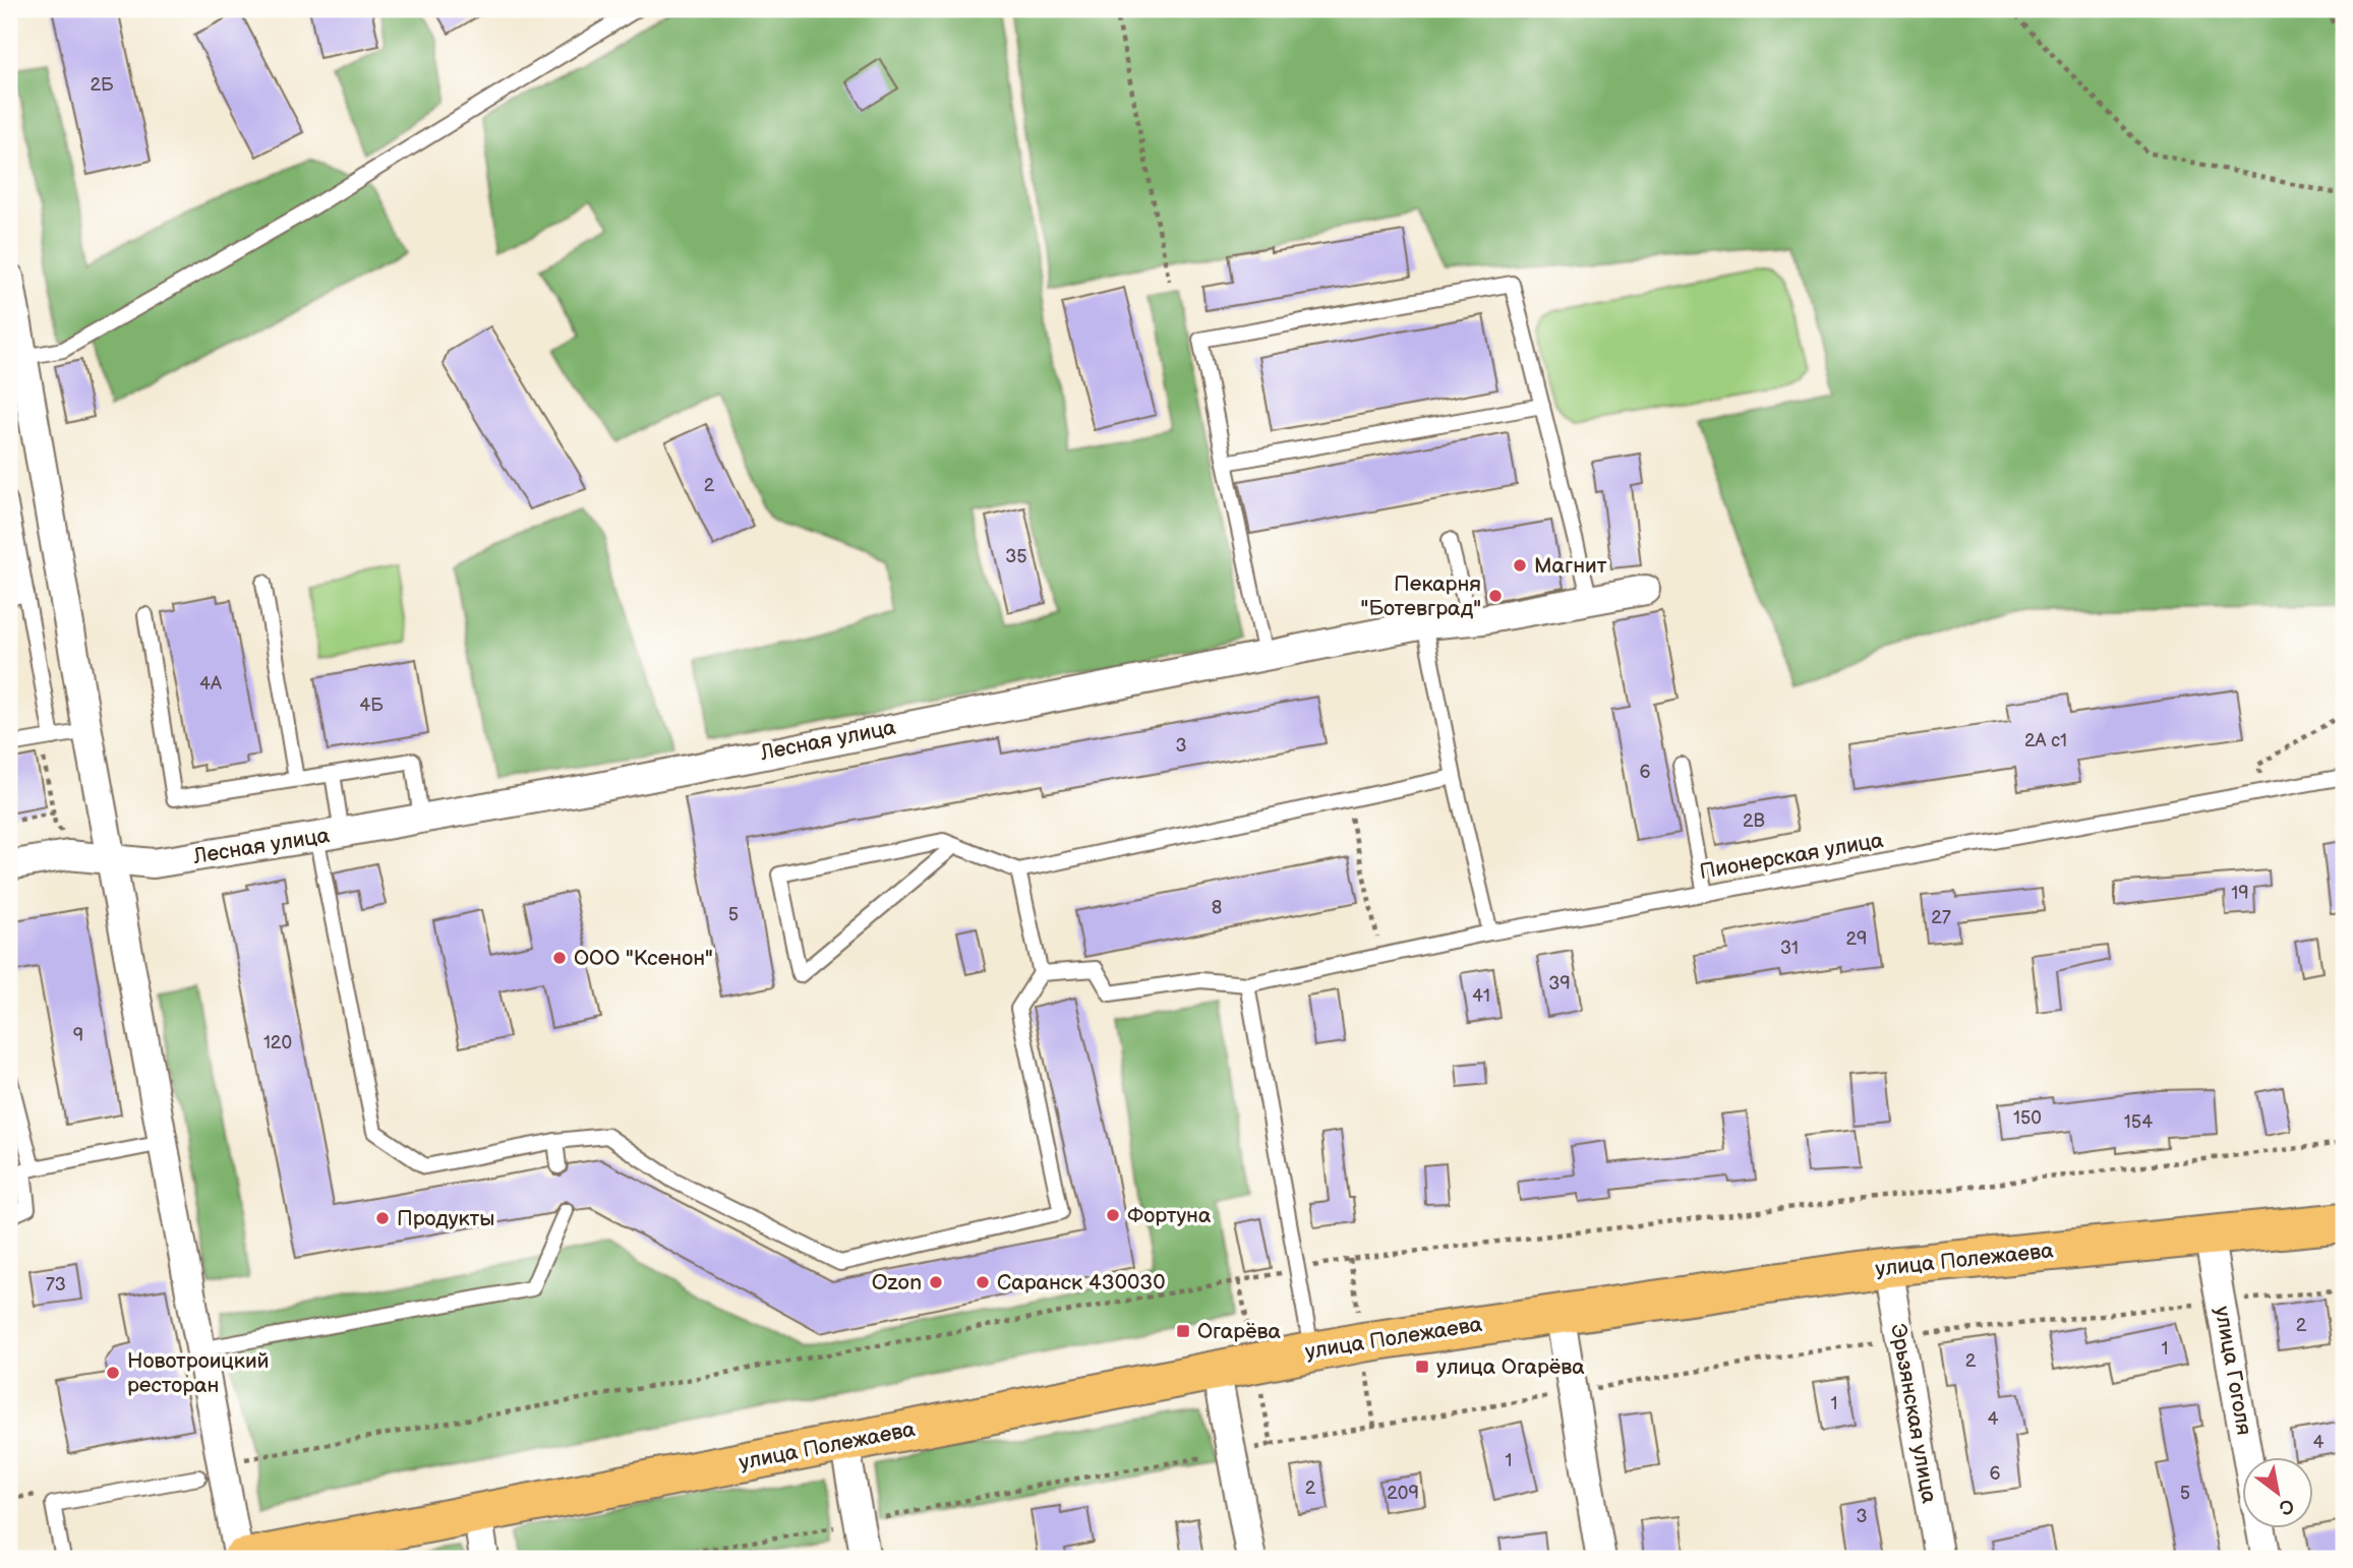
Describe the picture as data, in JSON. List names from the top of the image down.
{
  "streets": {
    "main road": ["улица Полежаева"],
    "street": ["Лесная улица", "улица Гоголя", "Эрьзянская улица"],
    "lane": ["Пионерская улица"]
  },
  "crossings": [
    ["улица Полежаева", "улица Гоголя"],
    ["улица Полежаева", "Эрьзянская улица"]
  ],
  "places": {
    "other": [
      "Магнит",
      "Пекарня \"Ботевград\"",
      "ООО \"Ксенон\"",
      "Фортуна",
      "Продукты",
      "Ozon",
      "Саранск 430030",
      "Новотроицкий ресторан"
    ],
    "transit": ["Огарёва", "улица Огарёва"]
  },
  "house_numbers": [
    "2Б",
    "2",
    "35",
    "4А",
    "4Б",
    "2А с1",
    "3",
    "6",
    "2В",
    "19",
    "8",
    "5",
    "27",
    "29",
    "31",
    "39",
    "41",
    "9",
    "120",
    "150",
    "154",
    "73",
    "2",
    "1",
    "2",
    "1",
    "4",
    "4",
    "1",
    "6",
    "2",
    "209",
    "5",
    "3"
  ],
  "north": "bottom right"
}
